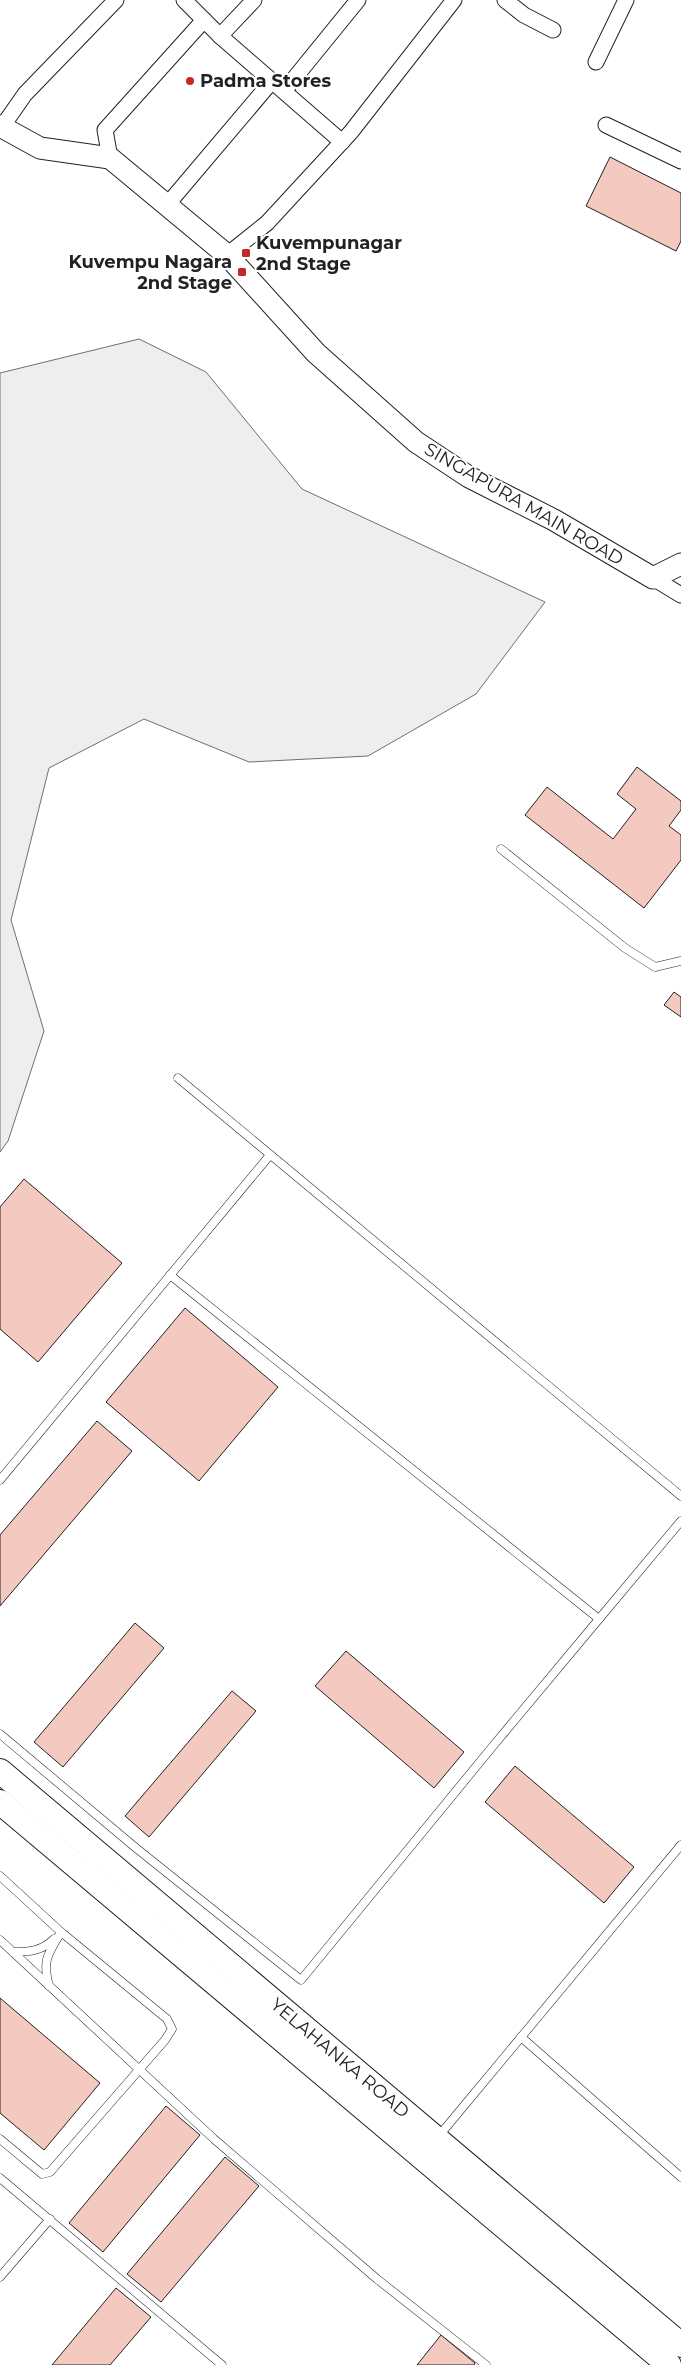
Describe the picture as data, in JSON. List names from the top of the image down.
{
  "streets": {
    "main road": ["YELAHANKA ROAD"],
    "street": ["SINGAPURA MAIN ROAD"]
  },
  "places": {
    "other": ["Padma Stores"],
    "transit": ["Kuvempunagar 2nd Stage", "Kuvempu Nagara 2nd Stage"]
  }
}
